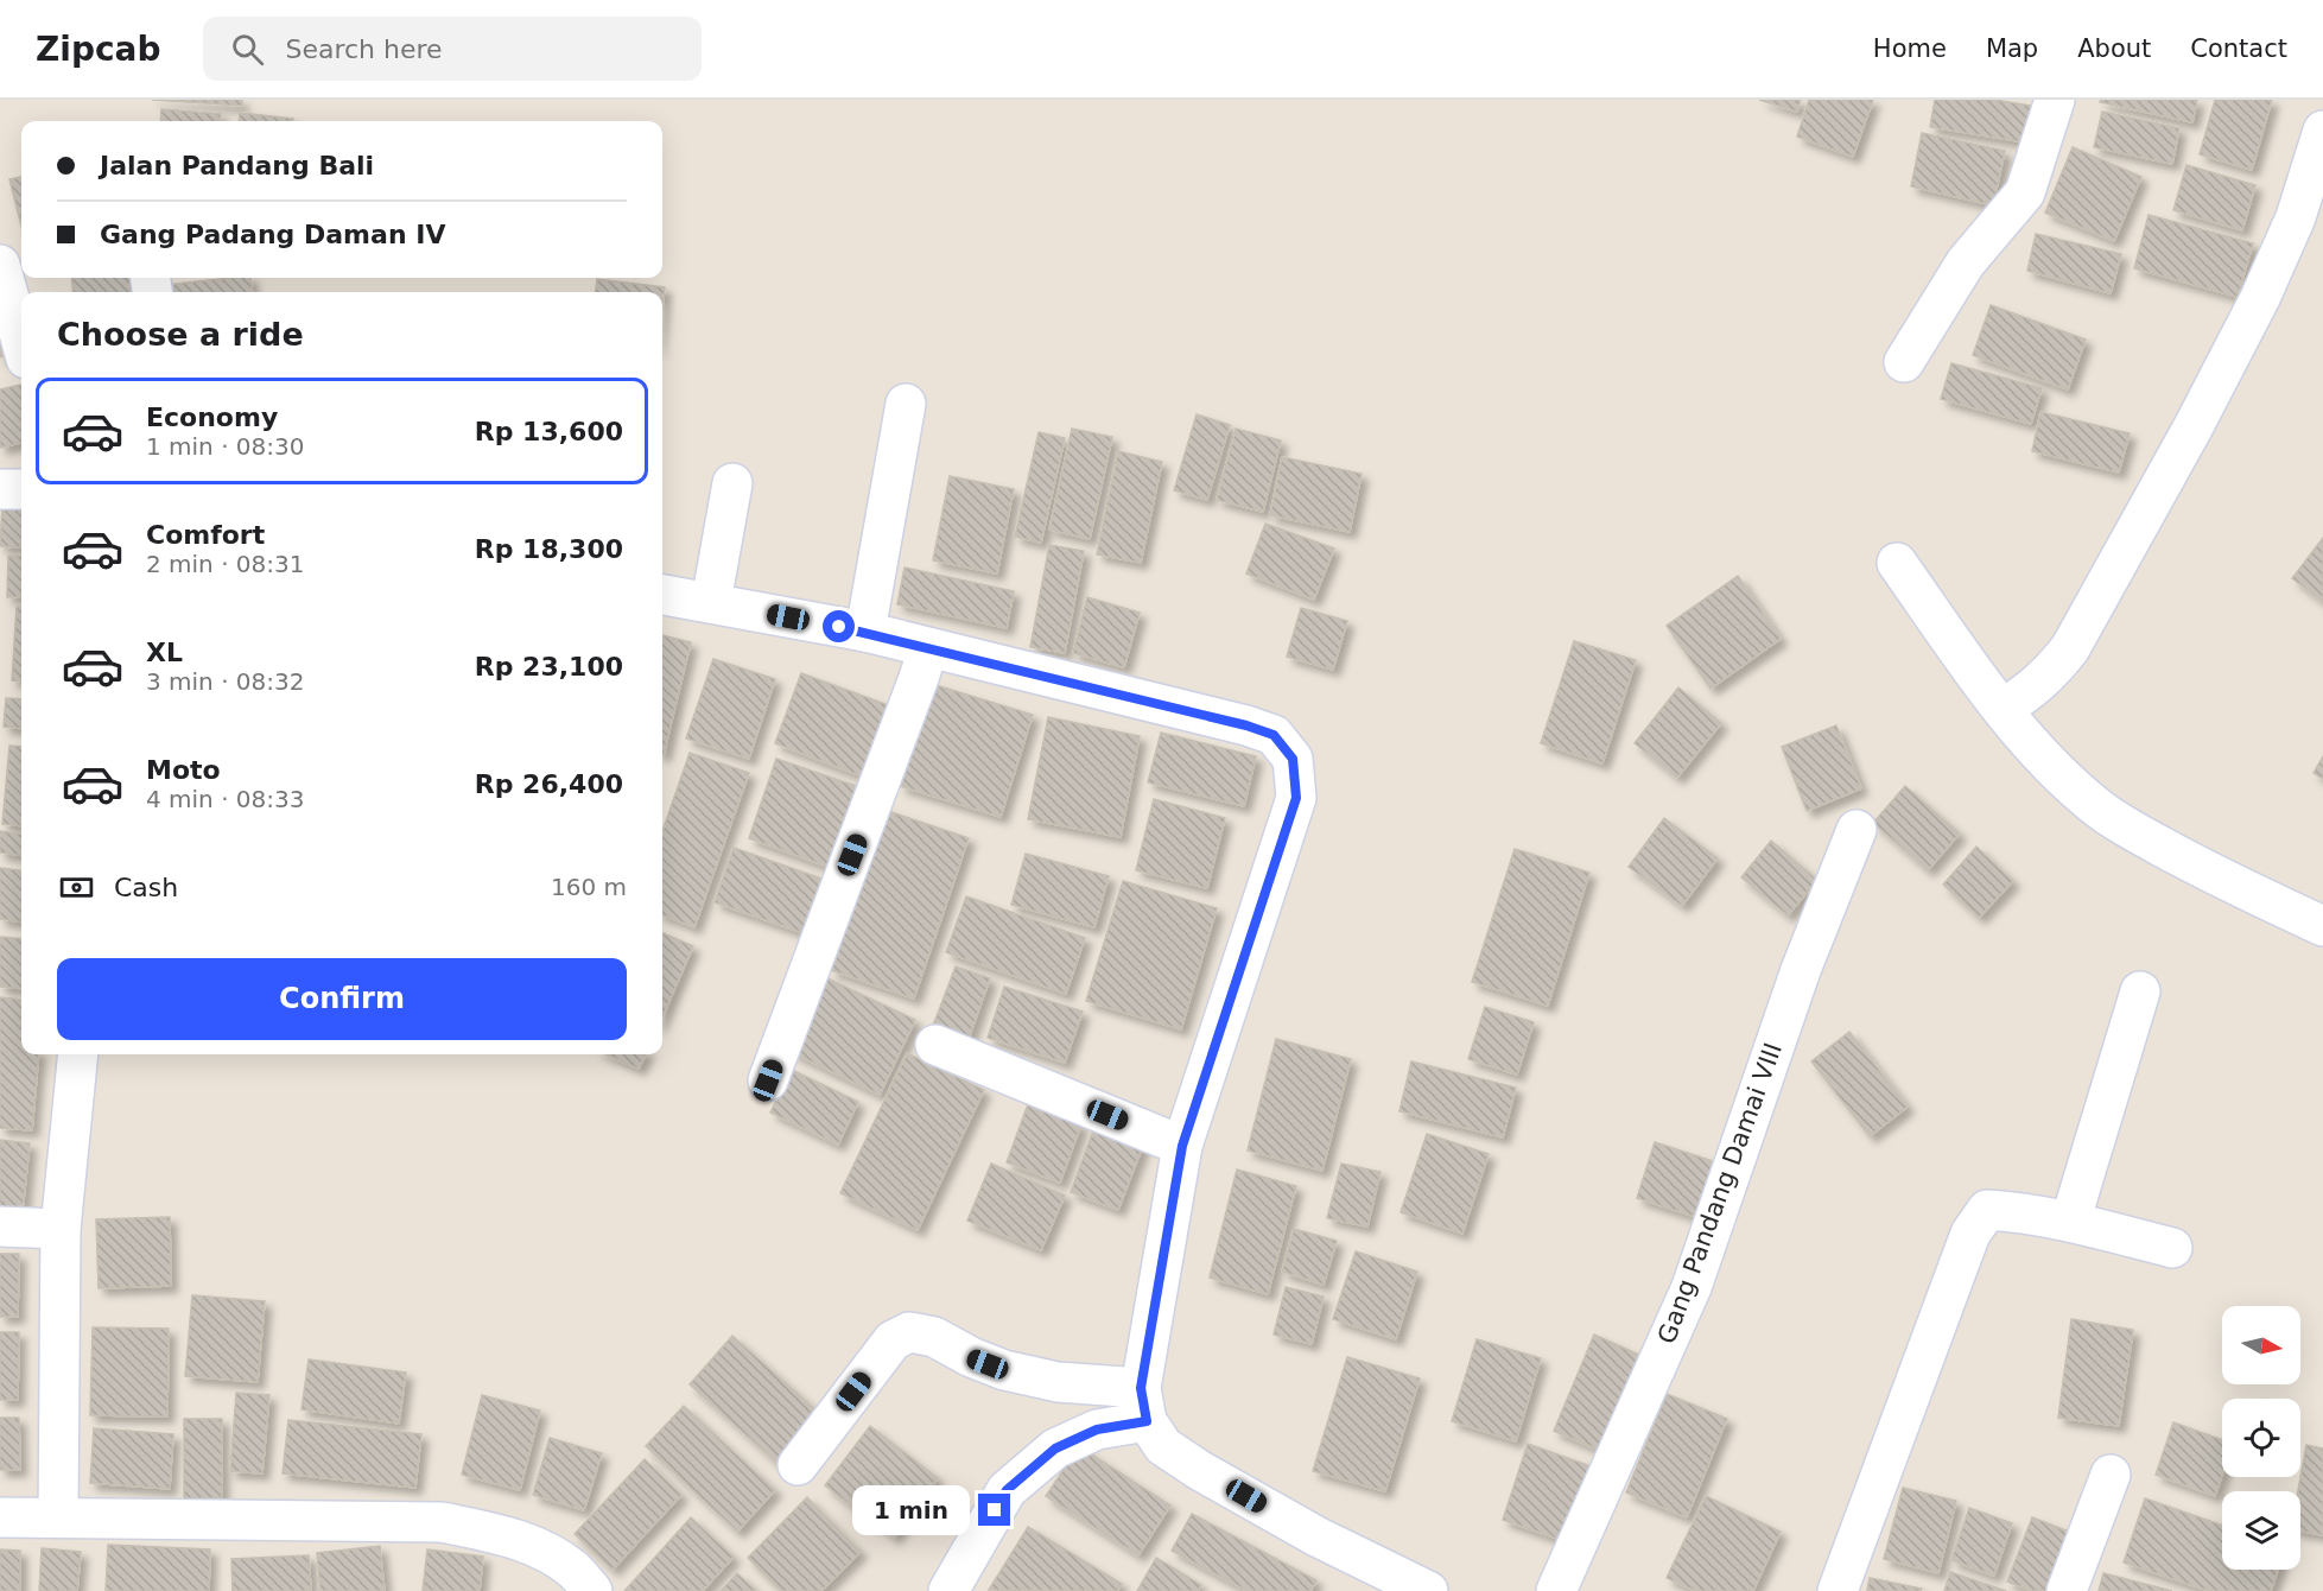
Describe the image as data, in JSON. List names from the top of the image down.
{
  "streets": {
    "street": ["Gang Pandang Damai VIII"]
  },
  "north": "right",
  "page": {
    "header": "Zipcab",
    "search": "Search here",
    "nav": [
      "Home",
      "Map",
      "About",
      "Contact"
    ],
    "banner": ["Jalan Pandang Bali", "Gang Padang Daman IV"],
    "heading": "Choose a ride",
    "list": [
      {
        "name": "Economy",
        "note": "1 min · 08:30",
        "value": "Rp 13,600"
      },
      {
        "name": "Comfort",
        "note": "2 min · 08:31",
        "value": "Rp 18,300"
      },
      {
        "name": "XL",
        "note": "3 min · 08:32",
        "value": "Rp 23,100"
      },
      {
        "name": "Moto",
        "note": "4 min · 08:33",
        "value": "Rp 26,400"
      }
    ],
    "pay": ["Cash", "160 m"],
    "buttons": "Confirm",
    "bubble": "1 min"
  }
}
